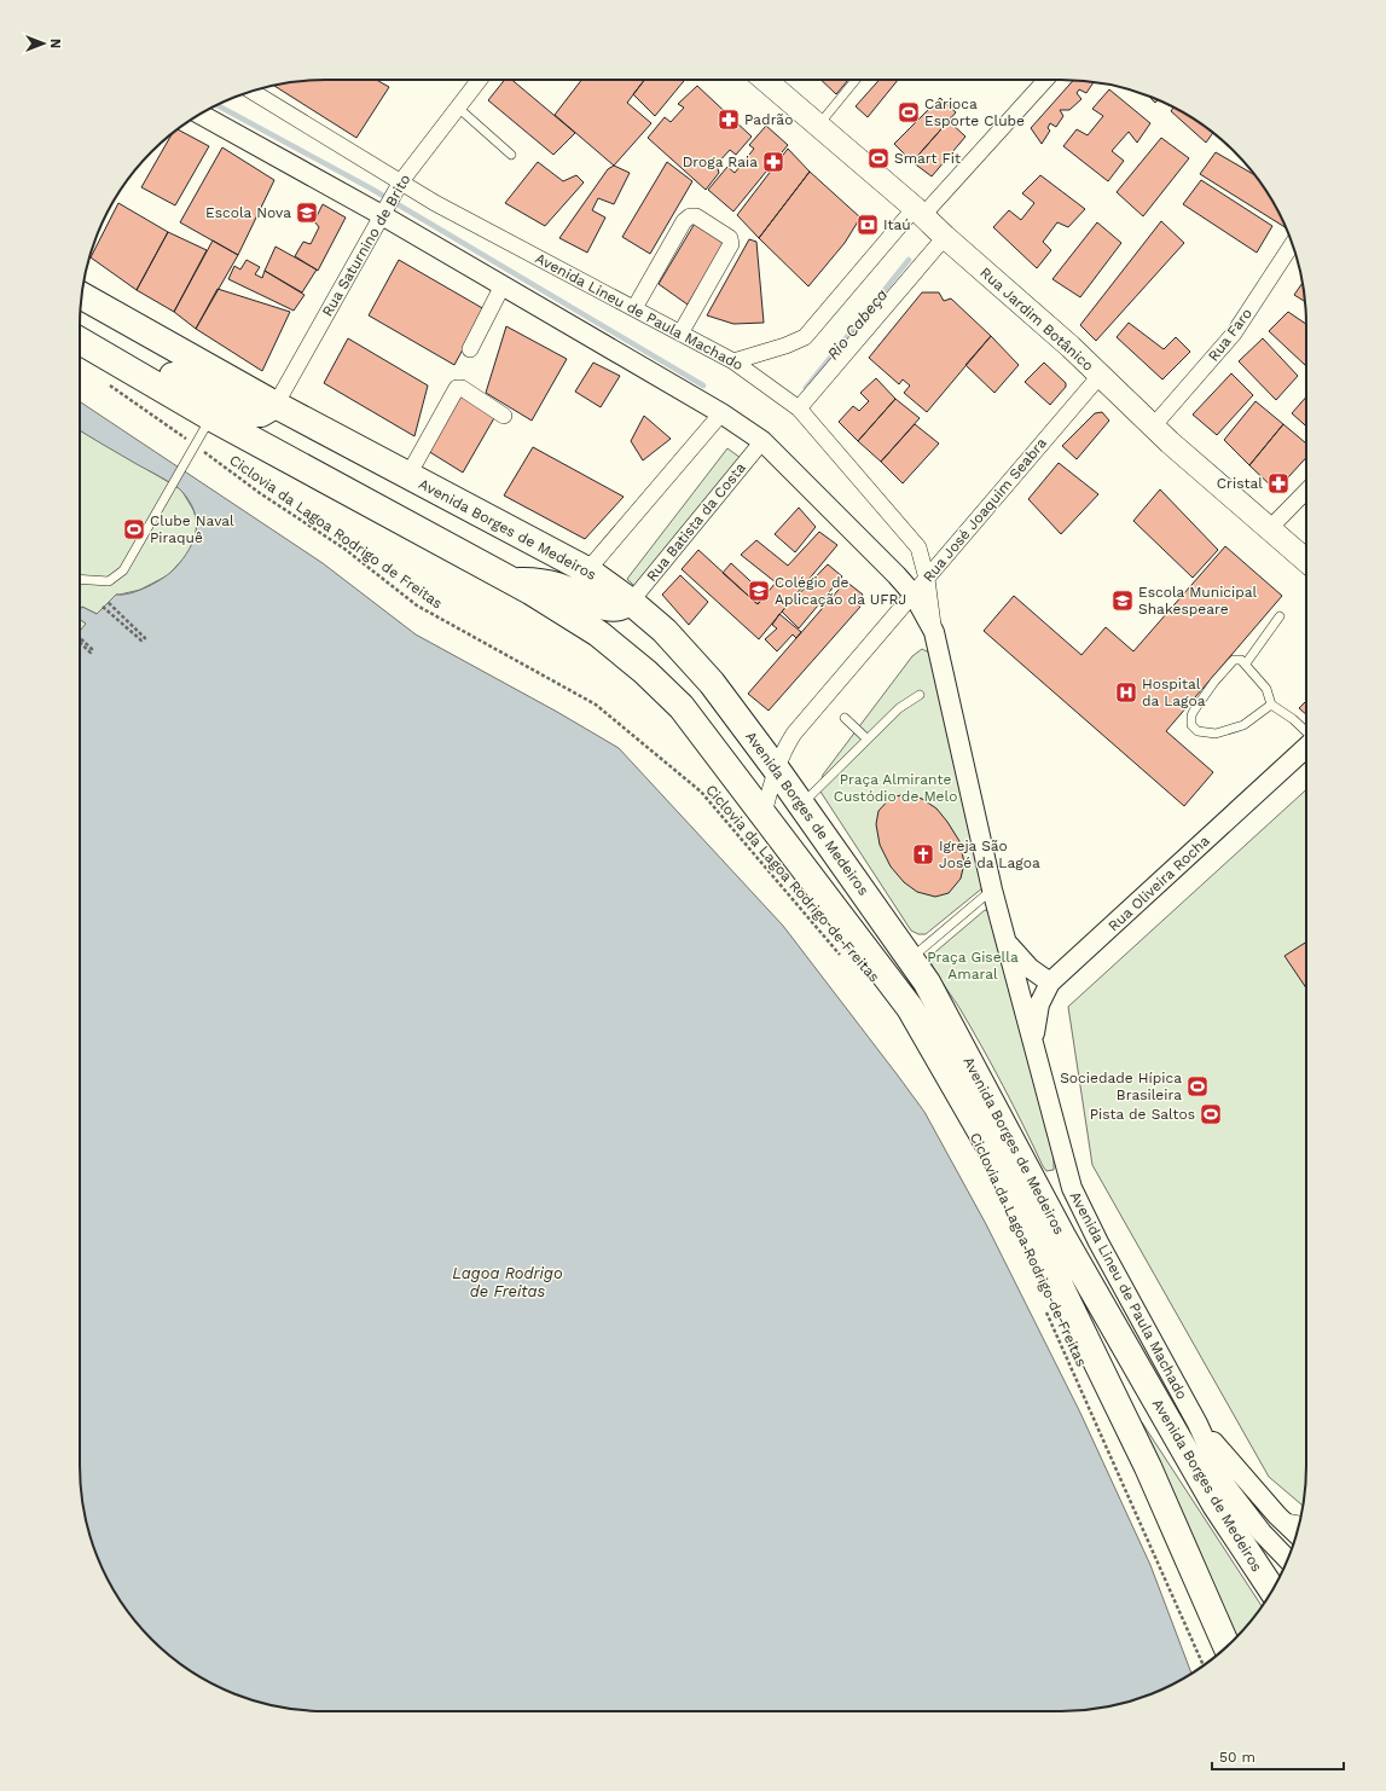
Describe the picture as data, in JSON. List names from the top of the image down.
{
  "streets": {
    "highway": ["Avenida Borges de Medeiros"],
    "main road": ["Rua Jardim Botânico"],
    "street": [
      "Rua Saturnino de Brito",
      "Avenida Lineu de Paula Machado",
      "Rua Faro",
      "Rua José Joaquim Seabra",
      "Rua Batista da Costa",
      "Rua Oliveira Rocha"
    ],
    "path": ["Ciclovia da Lagoa Rodrigo de Freitas"]
  },
  "crossings": [
    ["Rua Saturnino de Brito", "Avenida Lineu de Paula Machado"],
    ["Rua Saturnino de Brito", "Avenida Borges de Medeiros"],
    ["Avenida Lineu de Paula Machado", "Rua José Joaquim Seabra"],
    ["Avenida Lineu de Paula Machado", "Rua Batista da Costa"],
    ["Avenida Lineu de Paula Machado", "Rua Oliveira Rocha"],
    ["Rua Jardim Botânico", "Rua Faro"],
    ["Rua Jardim Botânico", "Rua José Joaquim Seabra"],
    ["Rua José Joaquim Seabra", "Avenida Borges de Medeiros"],
    ["Rua Batista da Costa", "Avenida Borges de Medeiros"]
  ],
  "water": ["Rio Cabeça", "Lagoa Rodrigo de Freitas"],
  "parks": ["Praça Almirante Custódio de Melo", "Praça Gisella Amaral"],
  "places": {
    "sports": [
      "Carioca Esporte Clube",
      "Smart Fit",
      "Clube Naval Piraquê",
      "Sociedade Hípica Brasileira",
      "Pista de Saltos"
    ],
    "pharmacy": ["Padrão", "Droga Raia", "Cristal"],
    "school or university": ["Escola Nova", "Colégio de Aplicação da UFRJ", "Escola Municipal Shakespeare"],
    "bank": ["Itaú"],
    "hospital": ["Hospital da Lagoa"],
    "church": ["Igreja São José da Lagoa"]
  },
  "scale_bar": "50 m",
  "north": "right"
}
